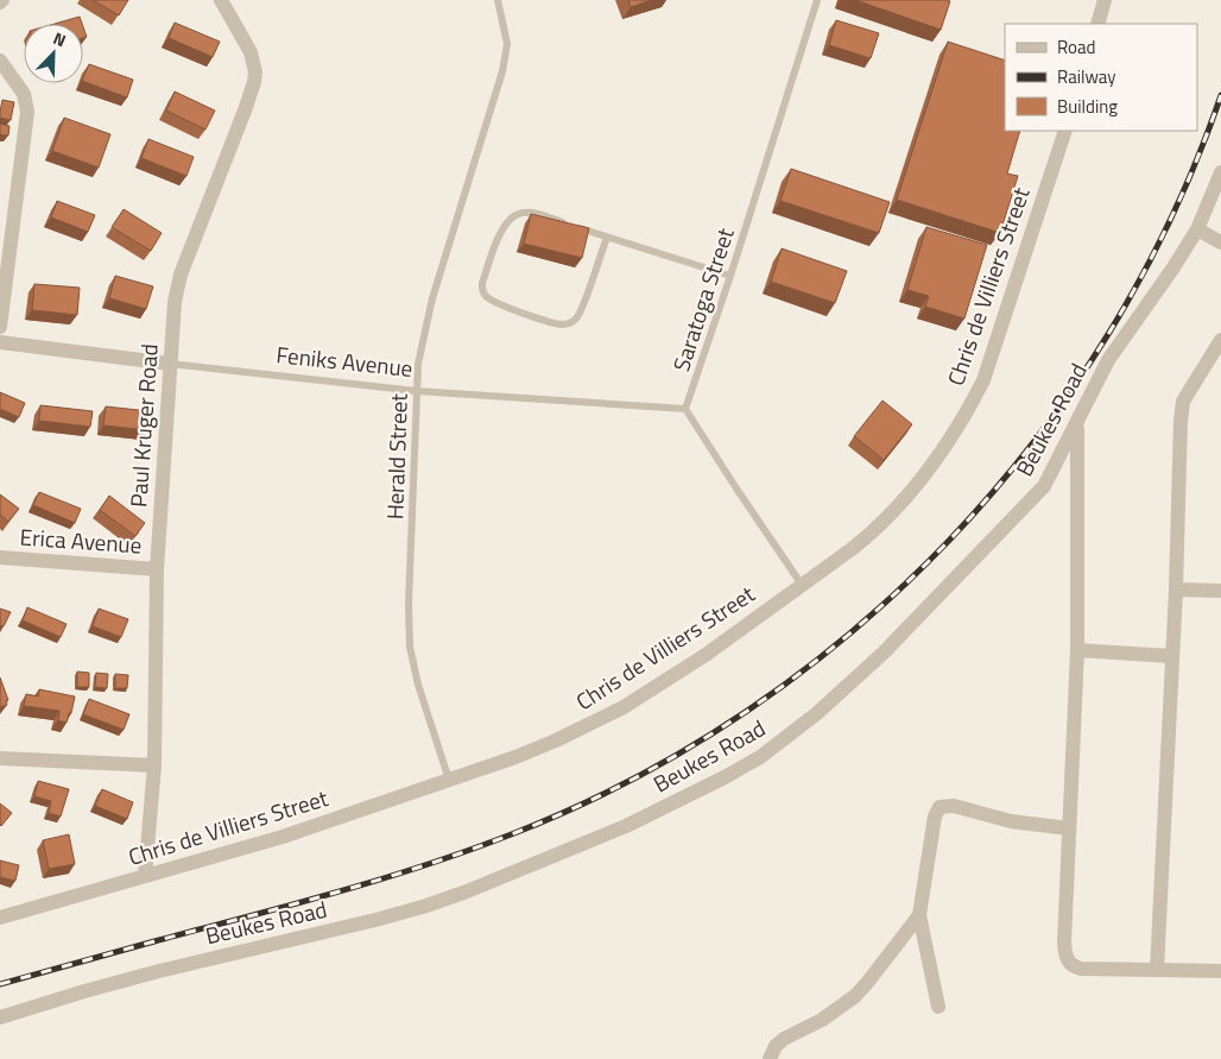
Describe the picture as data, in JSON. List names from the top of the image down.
{
  "streets": {
    "street": [
      "Chris de Villiers Street",
      "Feniks Avenue",
      "Beukes Road",
      "Paul Kruger Road",
      "Erica Avenue"
    ],
    "lane": ["Saratoga Street", "Herald Street"]
  },
  "crossings": [
    ["Chris de Villiers Street", "Paul Kruger Road"],
    ["Chris de Villiers Street", "Herald Street"],
    ["Saratoga Street", "Feniks Avenue"],
    ["Feniks Avenue", "Paul Kruger Road"],
    ["Feniks Avenue", "Herald Street"],
    ["Paul Kruger Road", "Erica Avenue"]
  ],
  "legend": ["Road", "Railway", "Building"],
  "north": "top right"
}
